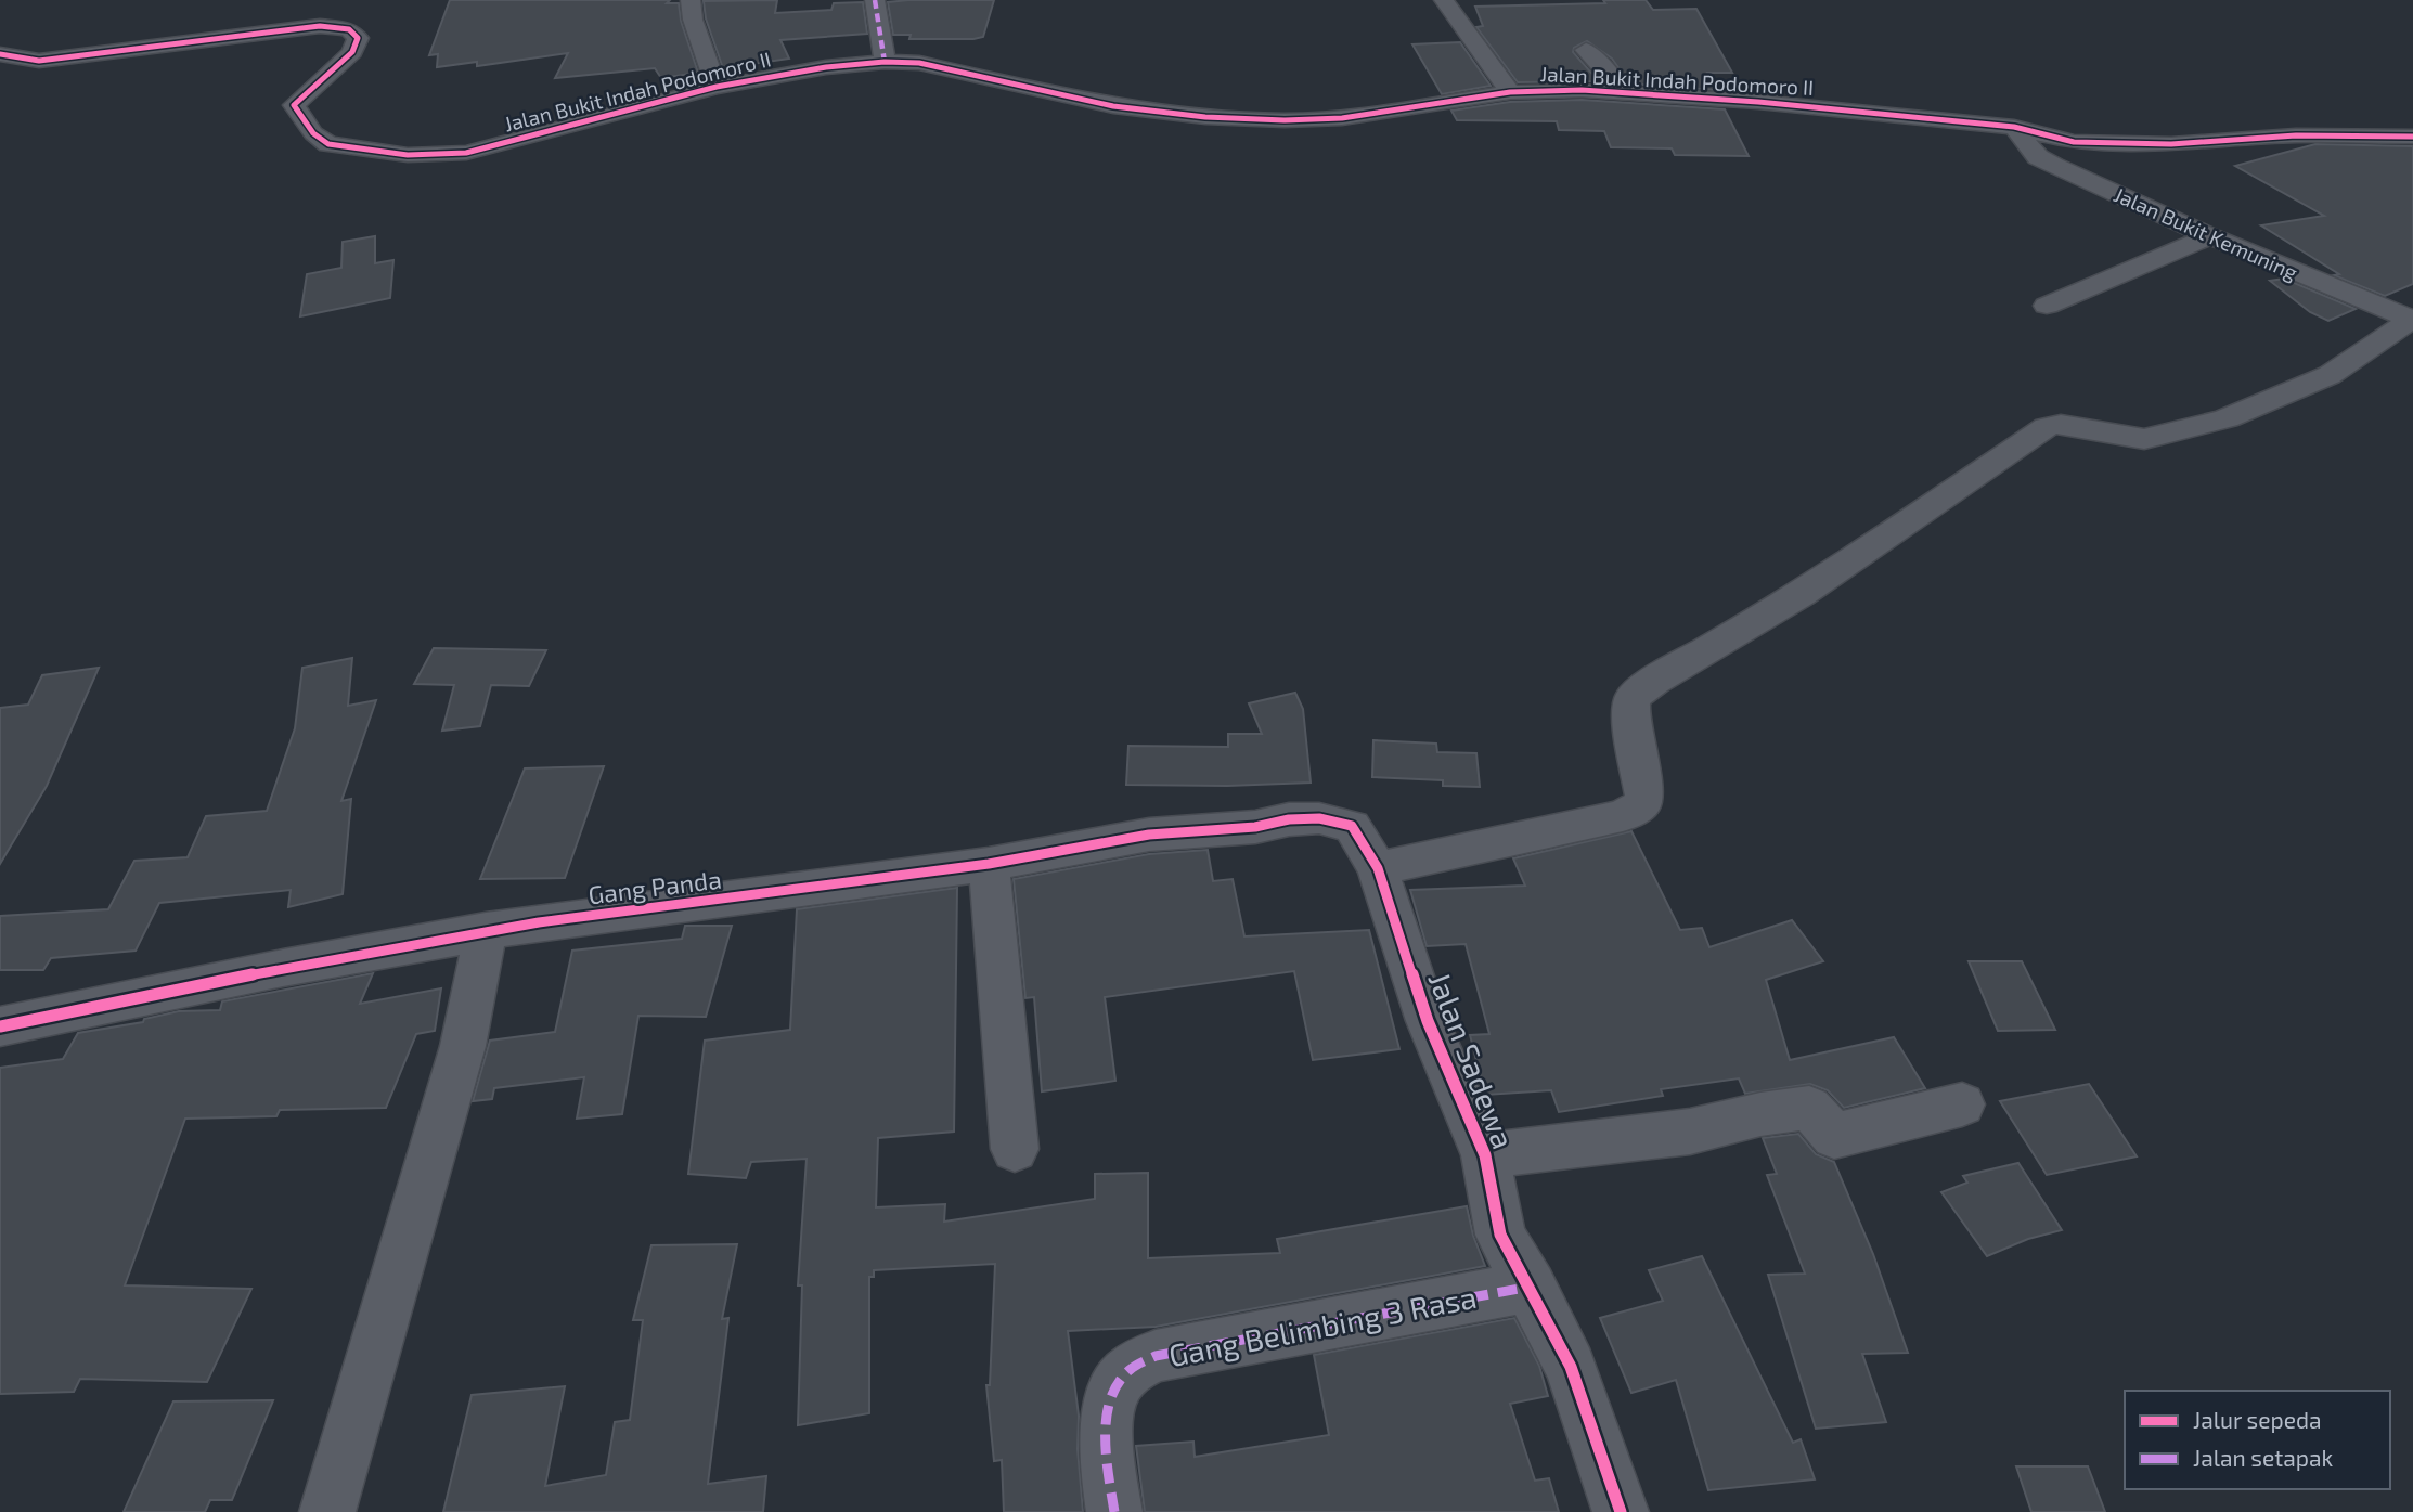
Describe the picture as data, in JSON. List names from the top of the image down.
{
  "streets": {
    "street": [
      "Jalan Bukit Indah Podomoro II",
      "Jalan Bukit Kemuning",
      "Gang Panda",
      "Jalan Sadewa",
      "Gang Belimbing 3 Rasa"
    ]
  },
  "crossings": [
    ["Jalan Bukit Indah Podomoro II", "Jalan Bukit Kemuning"],
    ["Gang Panda", "Jalan Sadewa"],
    ["Jalan Sadewa", "Gang Belimbing 3 Rasa"]
  ],
  "legend": ["Jalur sepeda", "Jalan setapak"]
}
